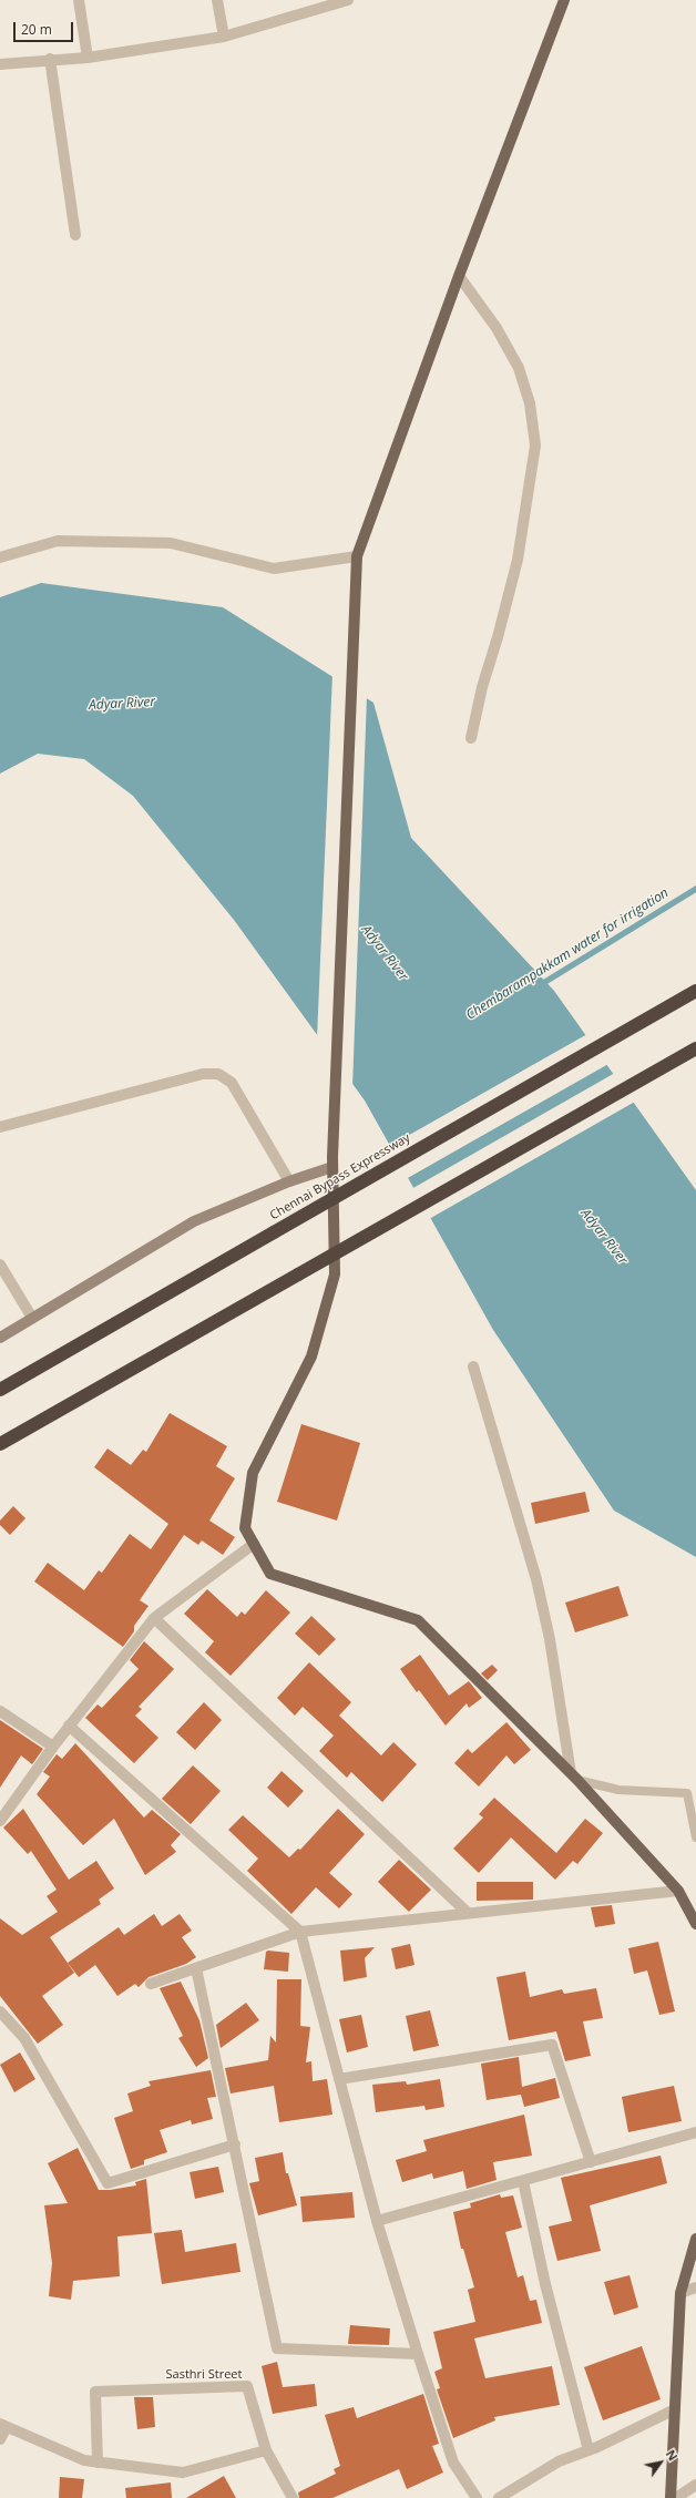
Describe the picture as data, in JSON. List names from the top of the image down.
{
  "streets": {
    "highway": ["Chennai Bypass Expressway"],
    "street": ["Sasthri Street"]
  },
  "water": ["Adyar River", "Chembarampakkam water for irrigation"],
  "scale_bar": "20 m",
  "north": "top right"
}
